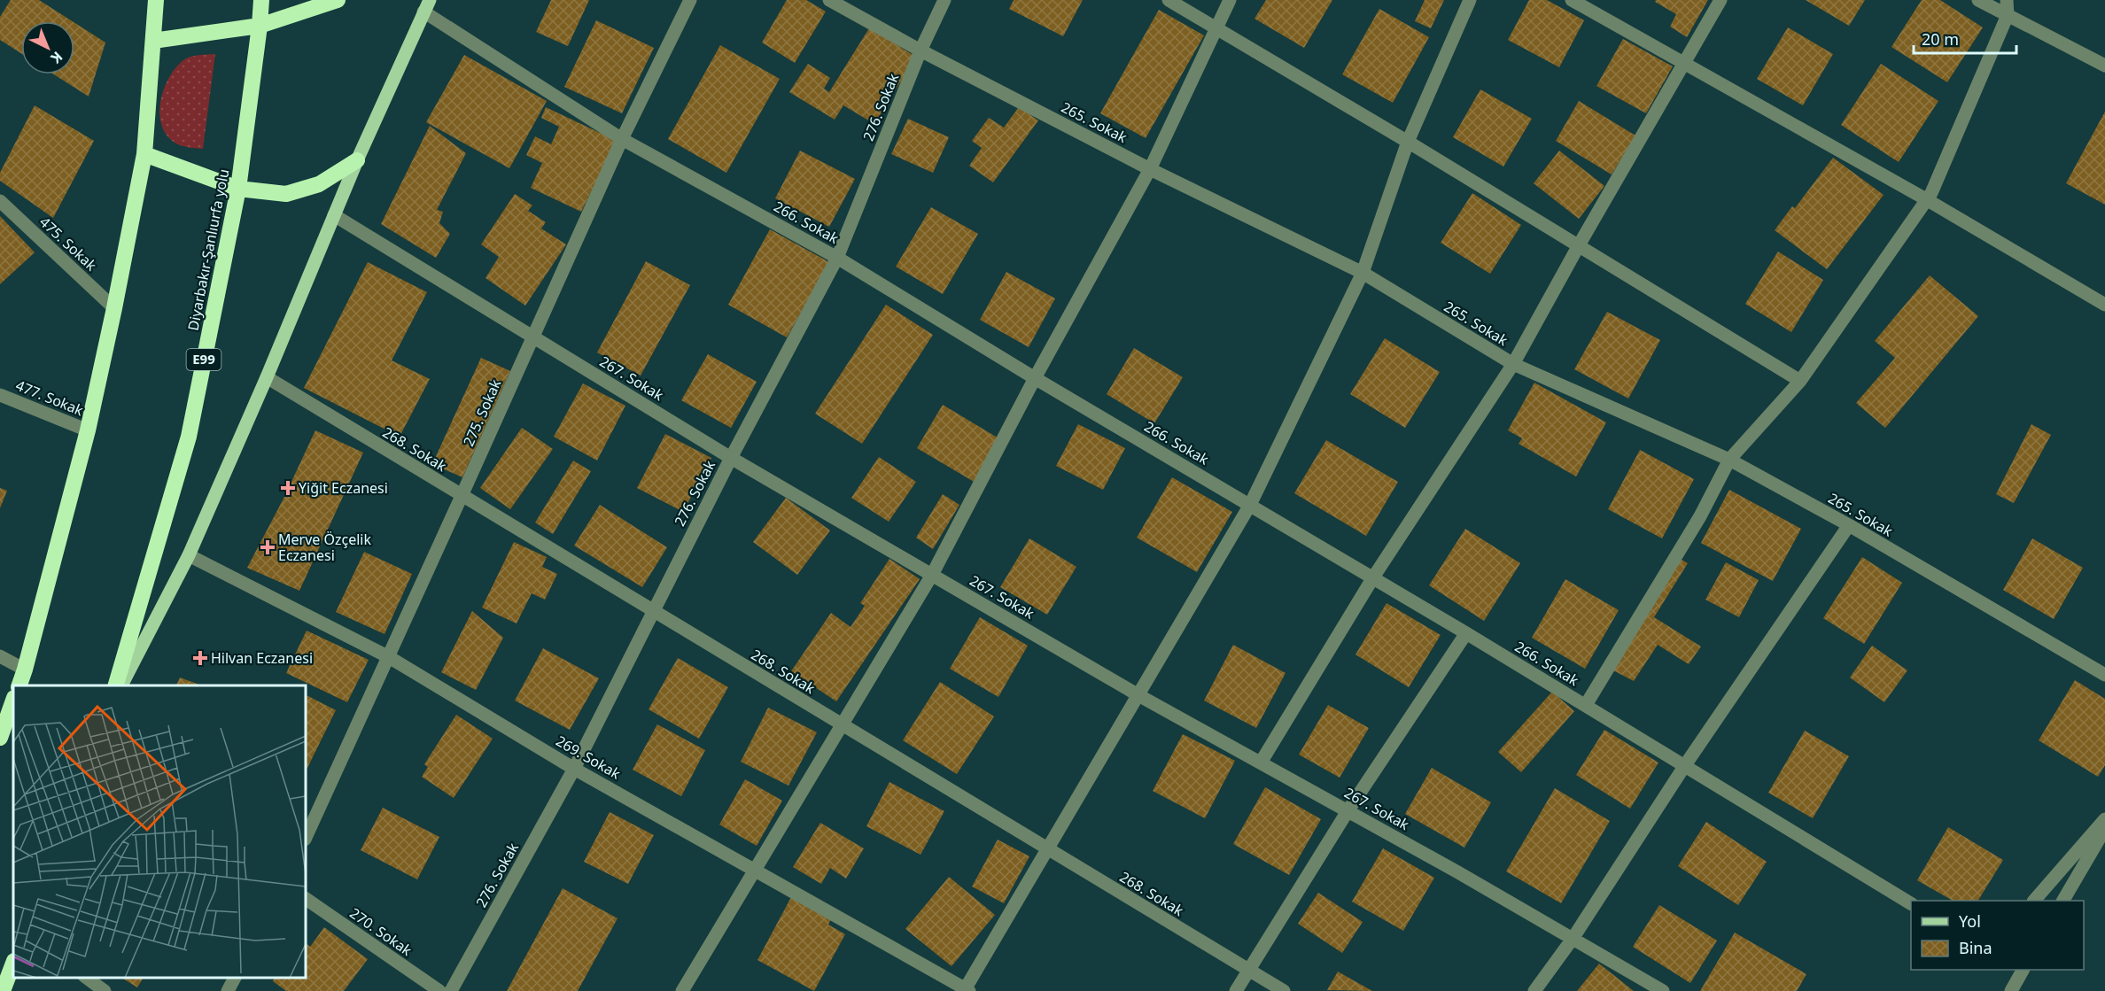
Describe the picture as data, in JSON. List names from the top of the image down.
{
  "streets": {
    "highway": ["Diyarbakır-Şanlıurfa yolu", "E99"],
    "street": [
      "276. Sokak",
      "265. Sokak",
      "266. Sokak",
      "475. Sokak",
      "267. Sokak",
      "477. Sokak",
      "275. Sokak",
      "268. Sokak",
      "269. Sokak",
      "270. Sokak"
    ]
  },
  "crossings": [
    ["276. Sokak", "265. Sokak"],
    ["276. Sokak", "266. Sokak"],
    ["276. Sokak", "267. Sokak"],
    ["276. Sokak", "268. Sokak"],
    ["276. Sokak", "269. Sokak"],
    ["266. Sokak", "275. Sokak"],
    ["267. Sokak", "275. Sokak"],
    ["275. Sokak", "268. Sokak"],
    ["275. Sokak", "269. Sokak"]
  ],
  "places": {
    "health": ["Yiğit Eczanesi", "Merve Özçelik Eczanesi", "Hilvan Eczanesi"]
  },
  "legend": ["Yol", "Bina"],
  "scale_bar": "20 m",
  "north": "bottom right"
}
